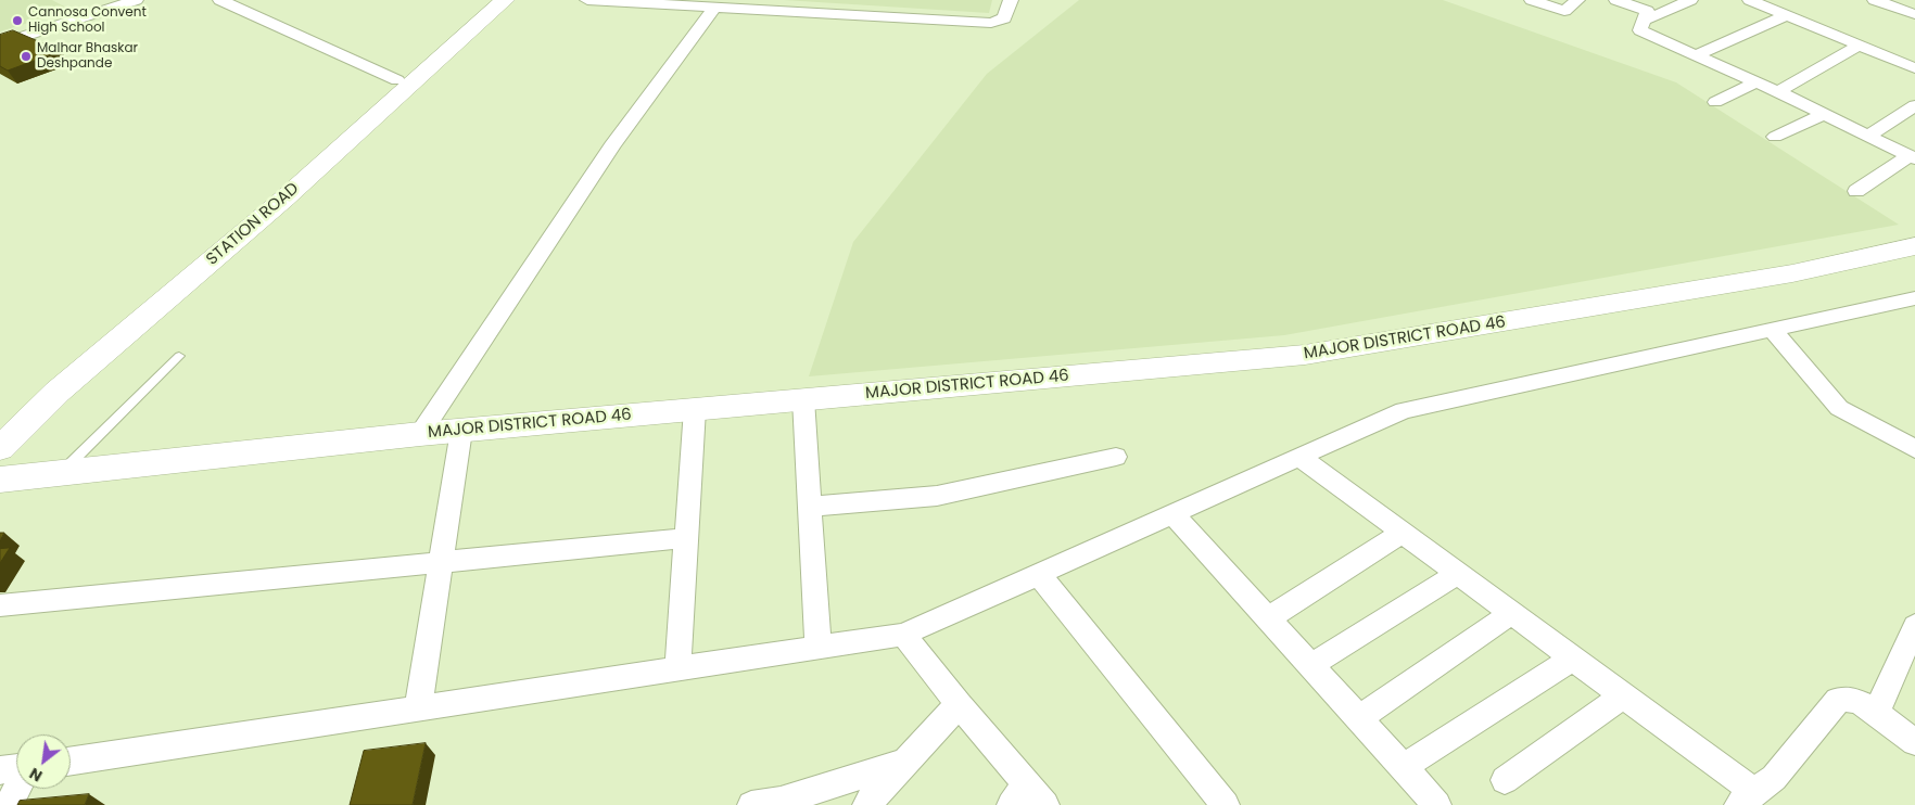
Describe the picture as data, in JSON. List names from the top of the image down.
{
  "streets": {
    "main road": ["STATION ROAD", "MAJOR DISTRICT ROAD 46"]
  },
  "places": ["Cannosa Convent High School", "Malhar Bhaskar Deshpande"],
  "north": "bottom left"
}
